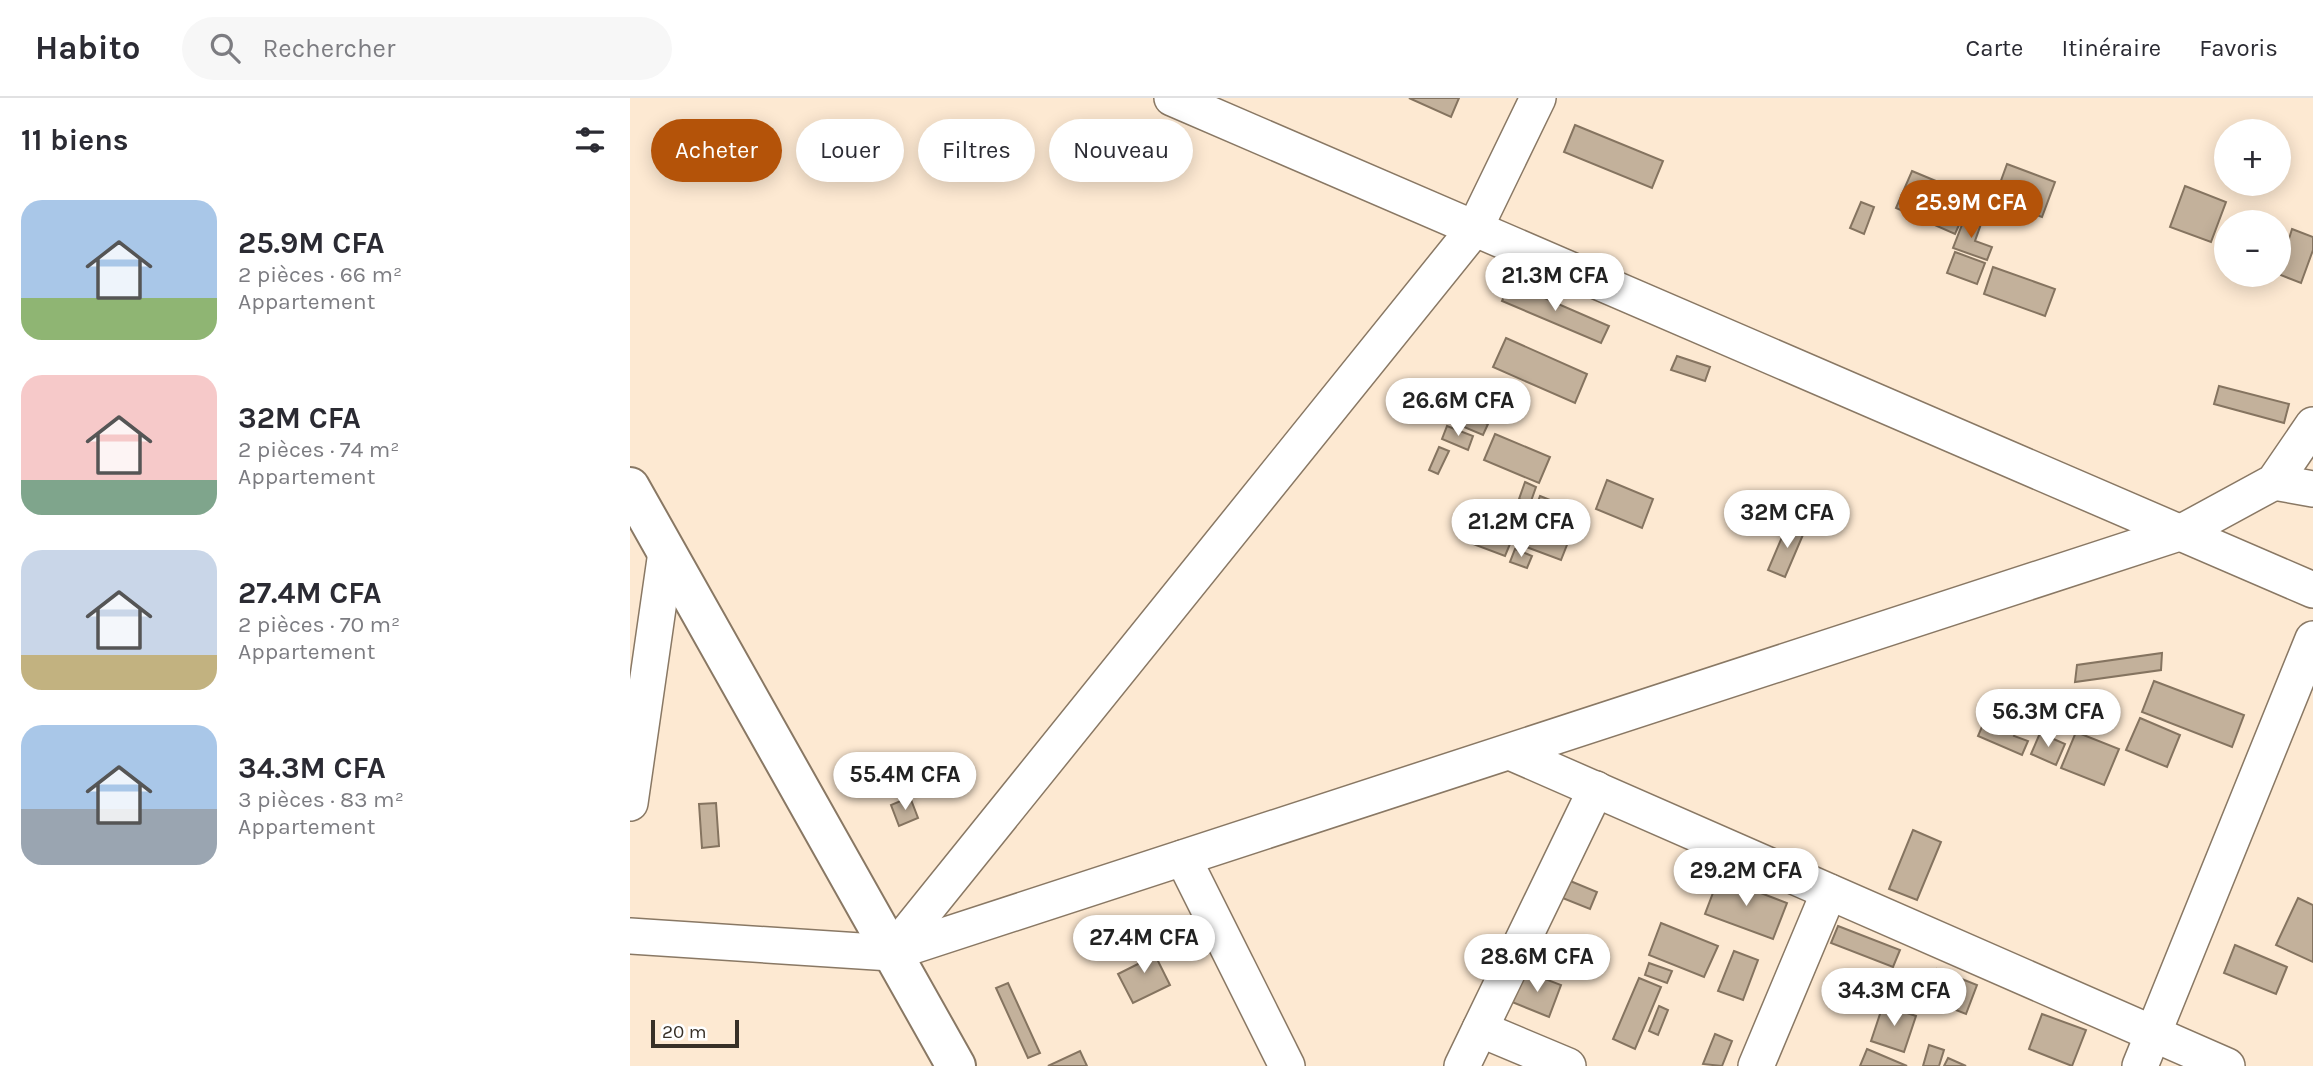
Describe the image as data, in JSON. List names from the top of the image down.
{
  "scale_bar": "20 m",
  "page": {
    "header": "Habito",
    "search": "Rechercher",
    "nav": ["Carte", "Itinéraire", "Favoris"],
    "heading": "11 biens",
    "map_buttons": ["+", "−"],
    "chip": [
      "Acheter",
      "Louer",
      "Filtres",
      "Nouveau"
    ],
    "price": [
      "25.9M CFA",
      "21.3M CFA",
      "26.6M CFA",
      "32M CFA",
      "21.2M CFA",
      "56.3M CFA",
      "55.4M CFA",
      "29.2M CFA",
      "27.4M CFA",
      "28.6M CFA",
      "34.3M CFA"
    ],
    "list": [
      {
        "name": "25.9M CFA",
        "note": "2 pièces · 66 m² · Appartement"
      },
      {
        "name": "32M CFA",
        "note": "2 pièces · 74 m² · Appartement"
      },
      {
        "name": "27.4M CFA",
        "note": "2 pièces · 70 m² · Appartement"
      },
      {
        "name": "34.3M CFA",
        "note": "3 pièces · 83 m² · Appartement"
      }
    ],
    "scale": "20 m"
  }
}
